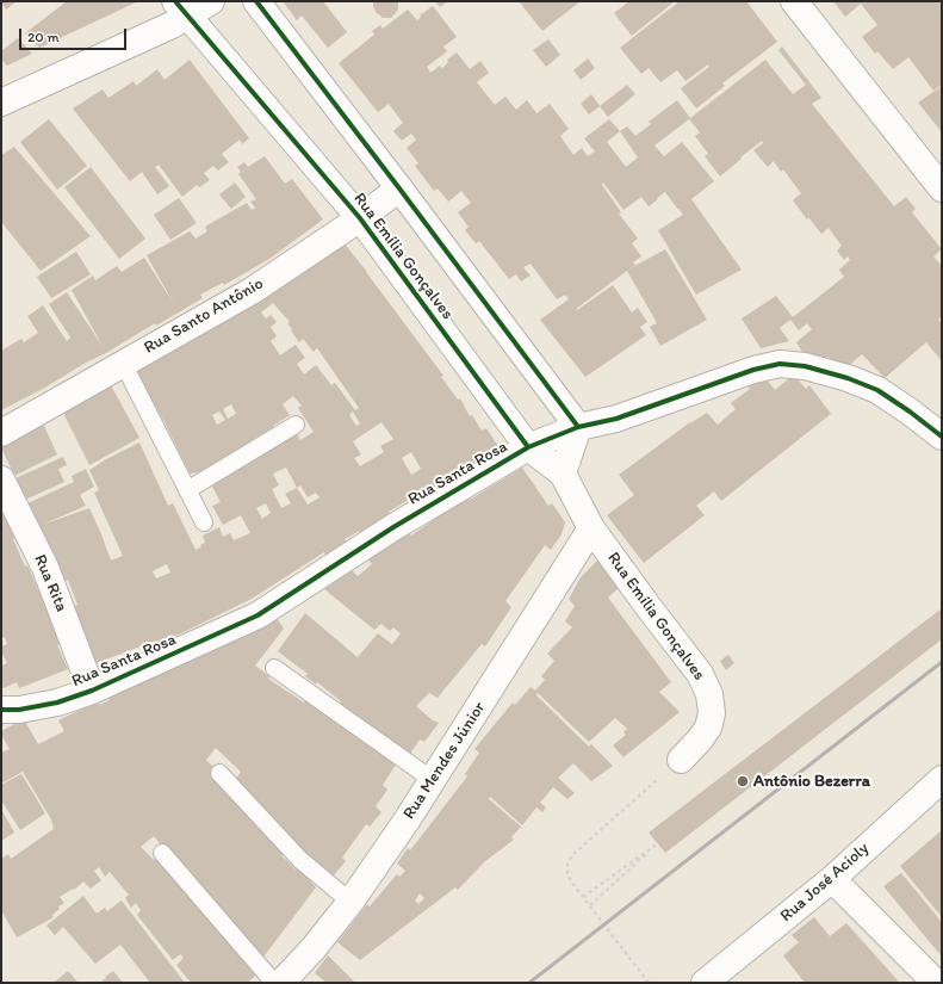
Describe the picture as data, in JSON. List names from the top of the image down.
{
  "streets": {
    "street": [
      "Rua Emília Gonçalves",
      "Rua Santo Antônio",
      "Rua Santa Rosa",
      "Rua Rita",
      "Rua Mendes Júnior",
      "Rua José Acioly"
    ]
  },
  "crossings": [
    ["Rua Emília Gonçalves", "Rua Santo Antônio"],
    ["Rua Emília Gonçalves", "Rua Santa Rosa"],
    ["Rua Emília Gonçalves", "Rua Mendes Júnior"],
    ["Rua Santa Rosa", "Rua Rita"]
  ],
  "places": ["Antônio Bezerra"],
  "scale_bar": "20 m"
}
